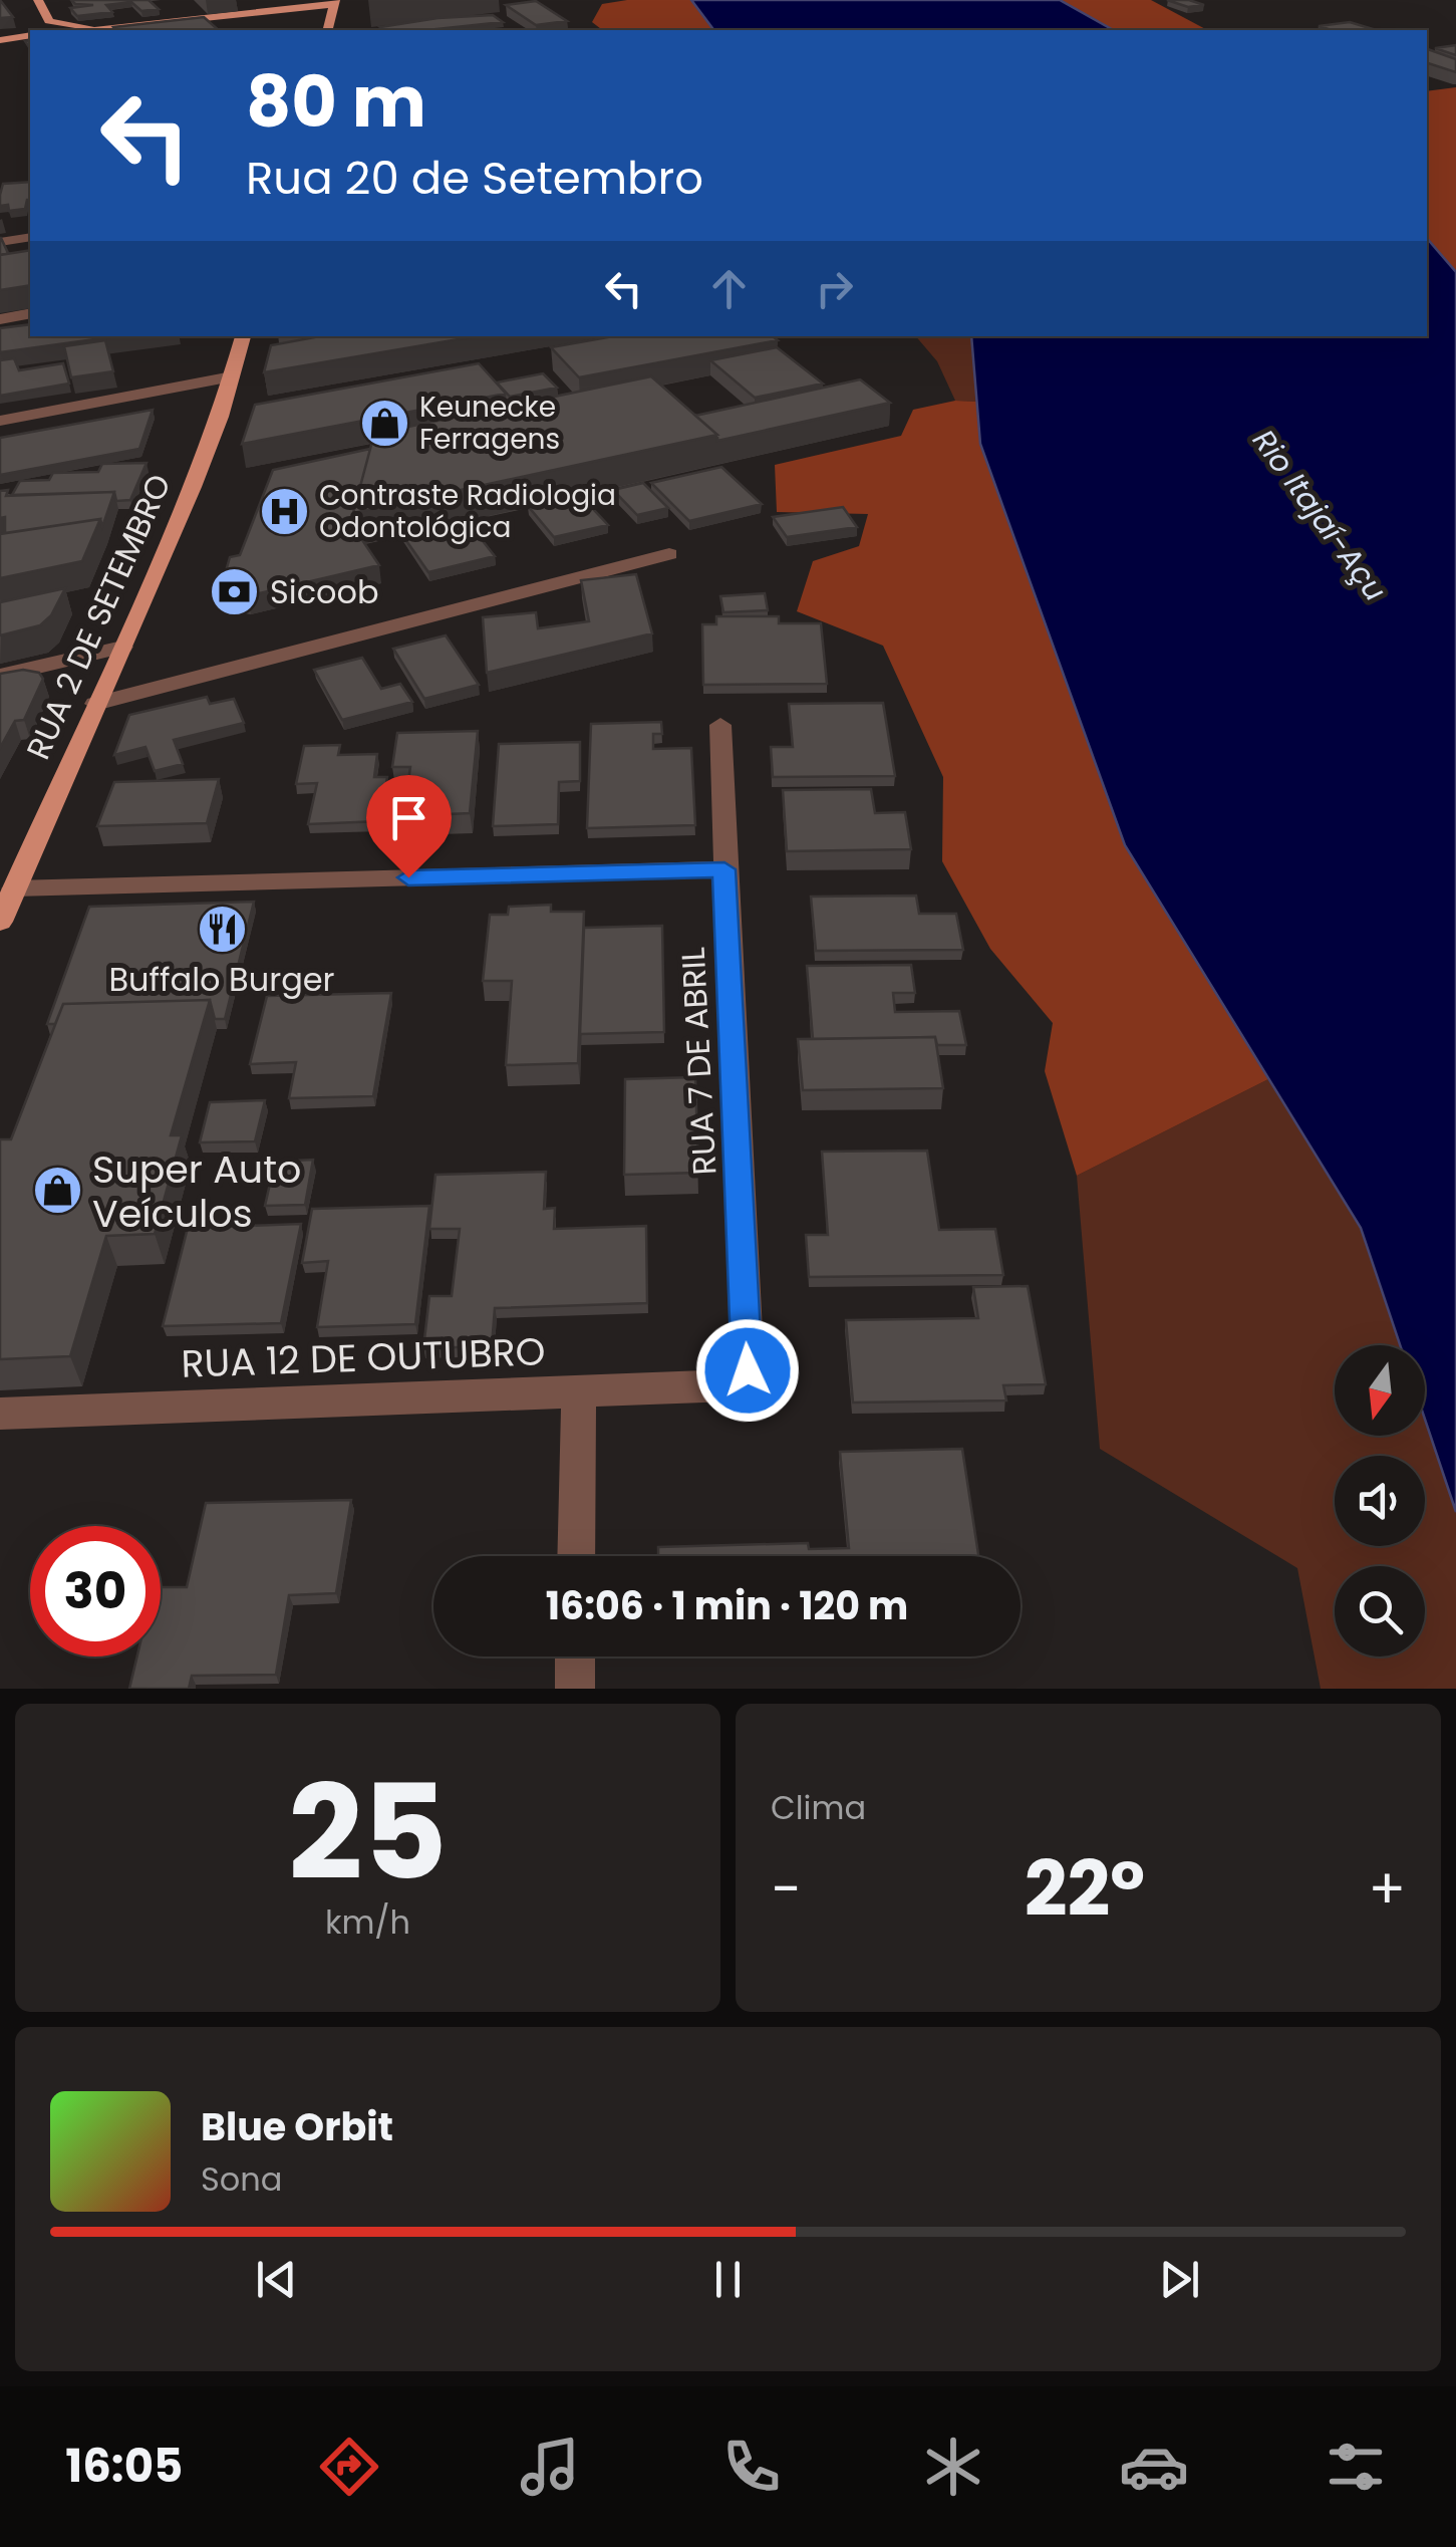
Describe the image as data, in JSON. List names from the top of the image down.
{
  "streets": {
    "main road": ["RUA 2 DE SETEMBRO"],
    "street": ["RUA 7 DE ABRIL", "RUA 12 DE OUTUBRO"]
  },
  "crossings": [
    ["RUA 7 DE ABRIL", "RUA 12 DE OUTUBRO"]
  ],
  "water": ["Rio Itajaí-Açu"],
  "places": {
    "shop": ["Keunecke Ferragens", "Super Auto Veículos"],
    "hospital": ["Contraste Radiologia Odontológica"],
    "bank": ["Sicoob"],
    "restaurant": ["Buffalo Burger"]
  },
  "north": "bottom",
  "page": {
    "turn": ["80 m", "Rua 20 de Setembro"],
    "limit": "30",
    "trip": "16:06 · 1 min · 120 m",
    "tile": [
      ["25", "km/h"],
      "Clima"
    ],
    "heat": ["−", "22°", "+"],
    "song": ["Blue Orbit", "Sona"],
    "tabs": "16:05"
  }
}
